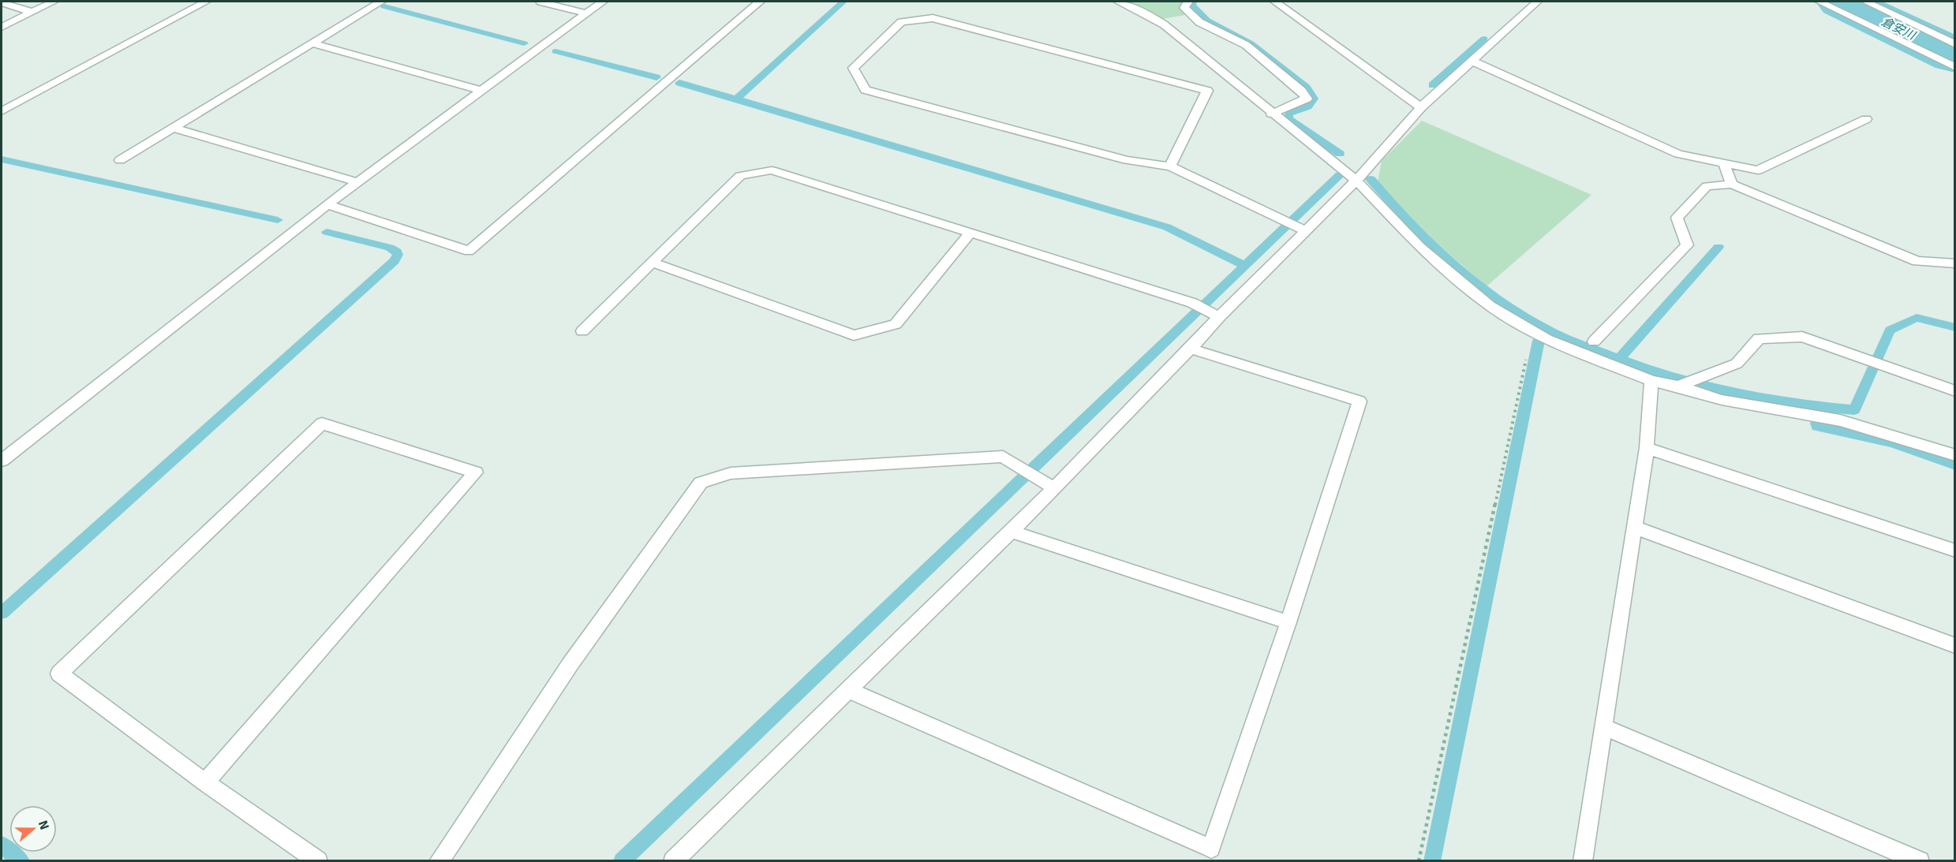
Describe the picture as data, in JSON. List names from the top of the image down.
{
  "water": ["倉安川"],
  "north": "right"
}
